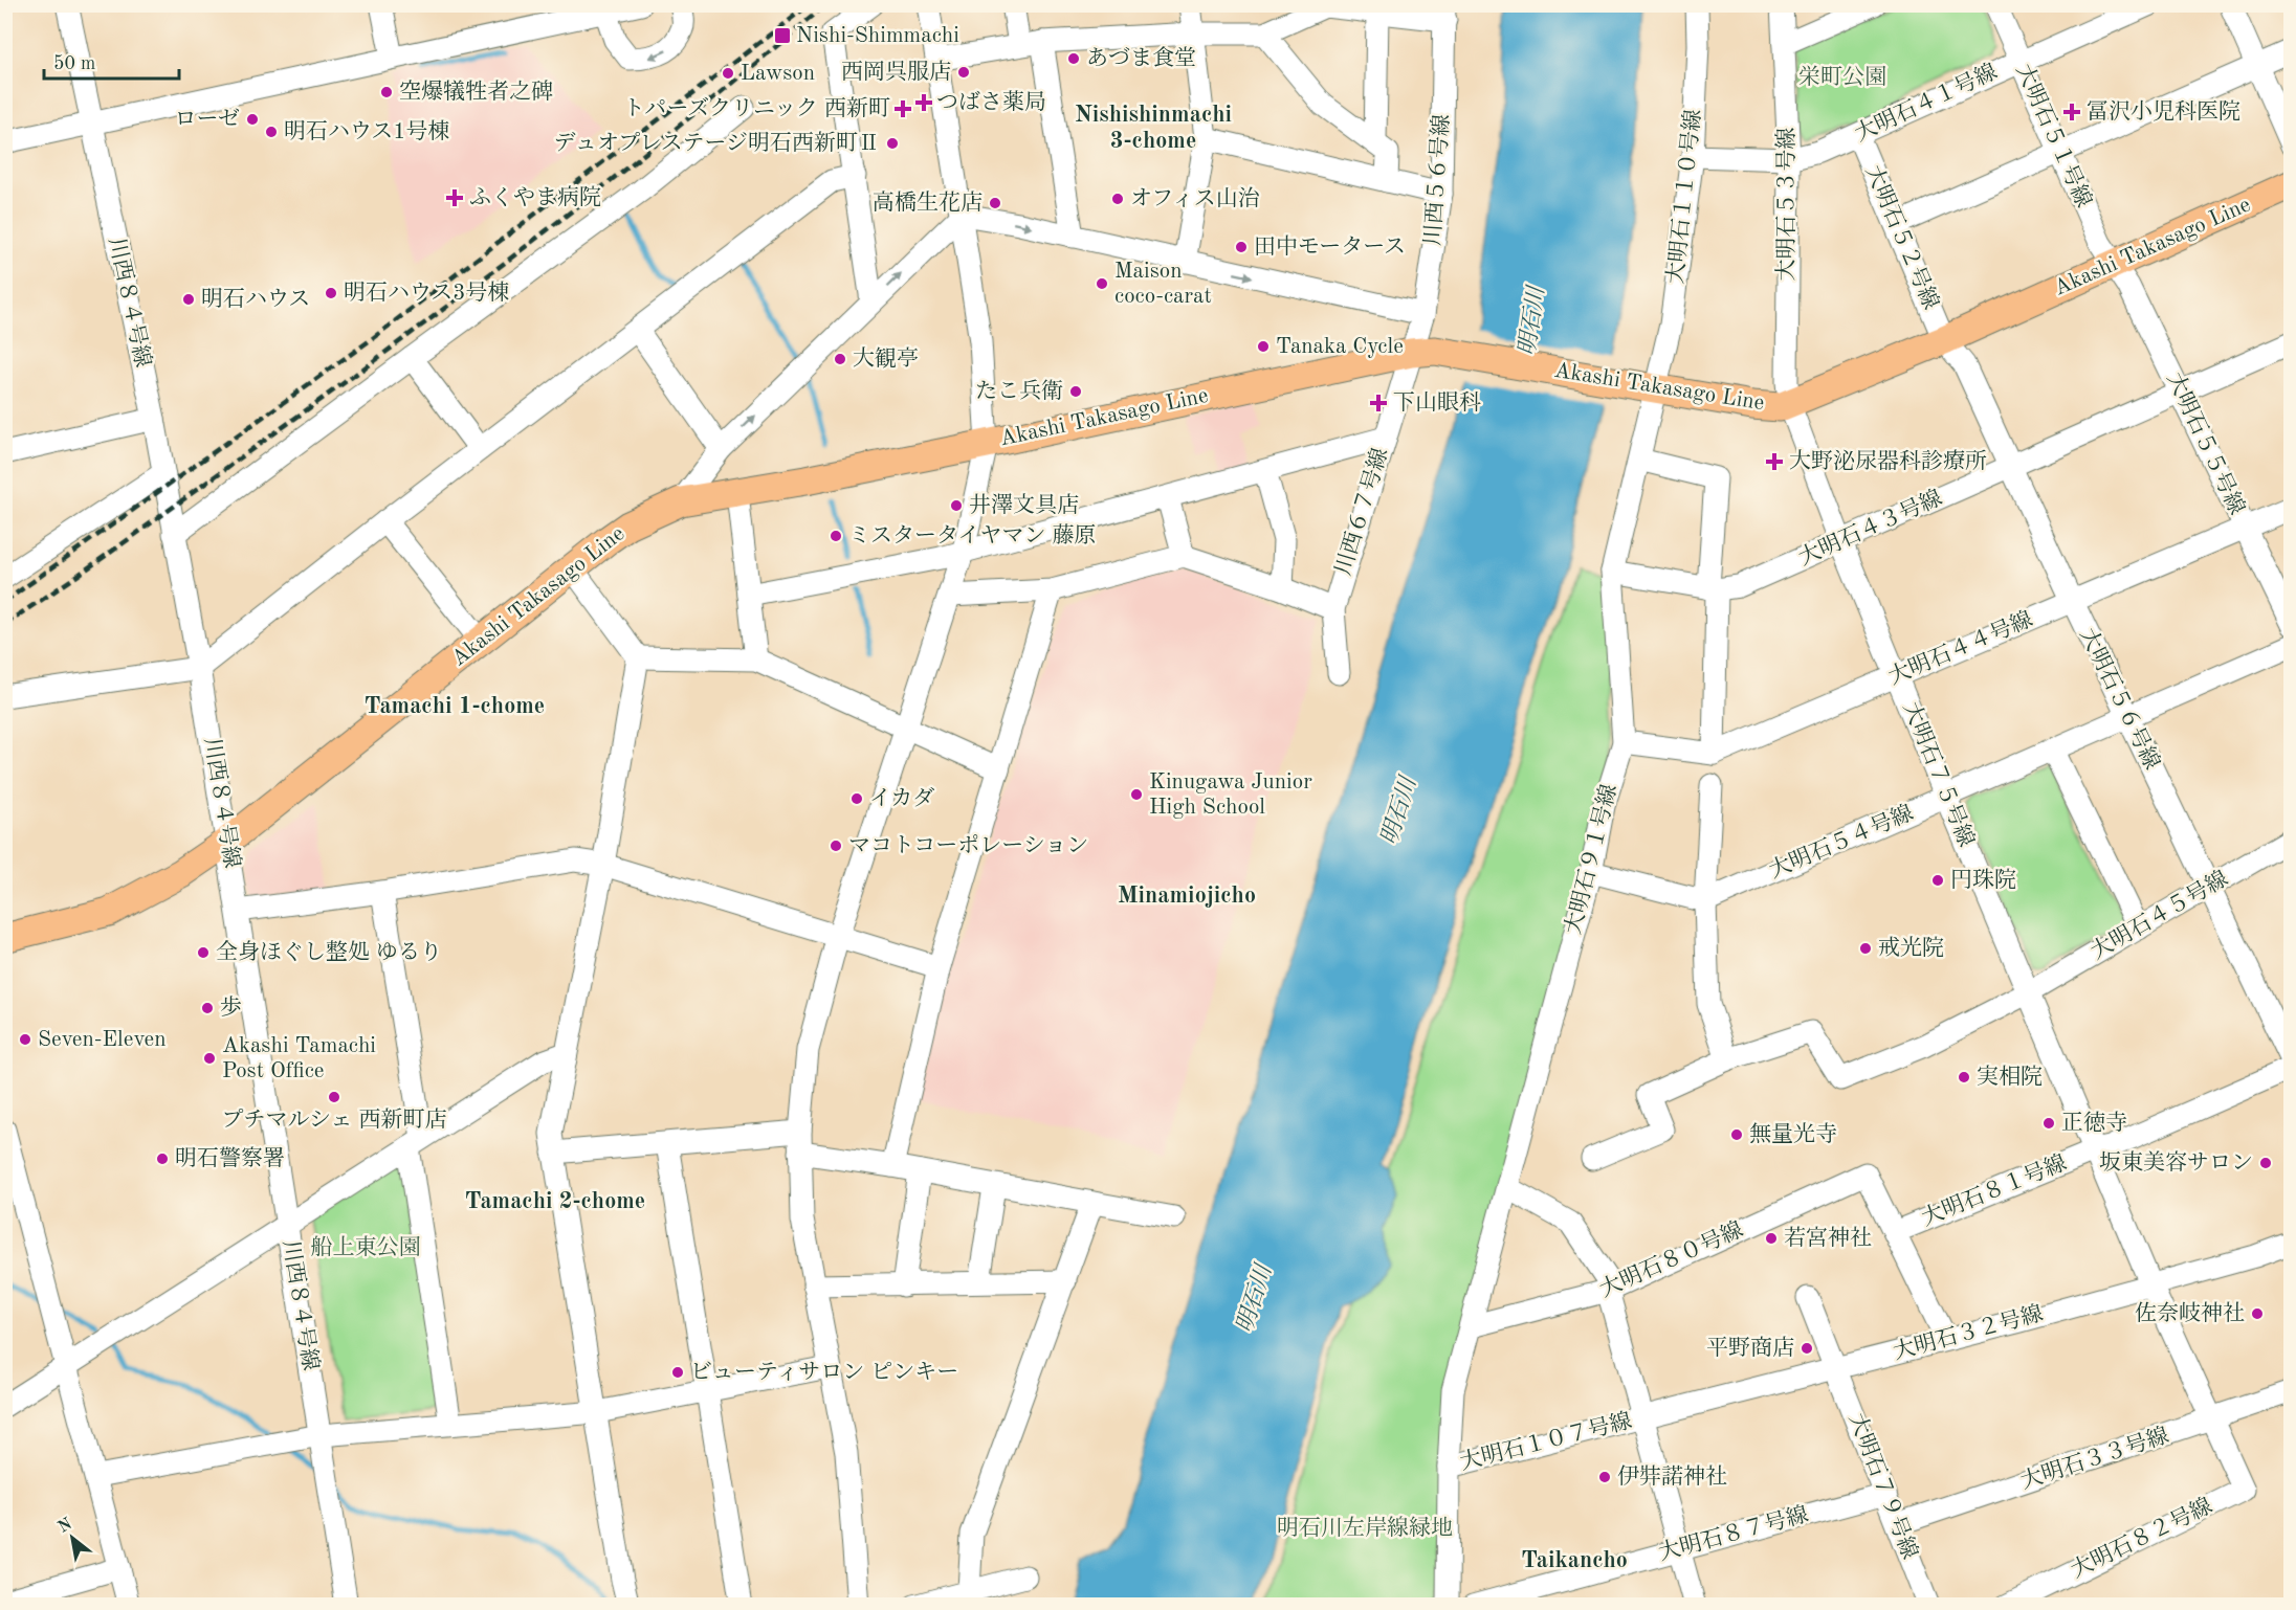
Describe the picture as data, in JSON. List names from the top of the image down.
{
  "streets": {
    "main road": ["Akashi Takasago Line"],
    "street": [
      "大明石４１号線",
      "大明石５１号線",
      "川西５６号線",
      "大明石１１０号線",
      "大明石５３号線",
      "大明石５２号線",
      "川西８４号線",
      "大明石５５号線",
      "川西６７号線",
      "大明石４３号線",
      "大明石４４号線",
      "大明石５６号線",
      "大明石７５号線",
      "大明石５４号線",
      "大明石９１号線",
      "大明石４５号線",
      "大明石８１号線",
      "大明石８０号線",
      "大明石３２号線",
      "大明石１０７号線",
      "大明石３３号線",
      "大明石７９号線",
      "大明石８７号線",
      "大明石８２号線"
    ]
  },
  "crossings": [
    ["大明石４１号線", "大明石５１号線"],
    ["大明石４１号線", "大明石１１０号線"],
    ["大明石４１号線", "大明石５３号線"],
    ["大明石４１号線", "大明石５２号線"],
    ["大明石５１号線", "Akashi Takasago Line"],
    ["大明石５１号線", "大明石５５号線"],
    ["川西５６号線", "Akashi Takasago Line"],
    ["川西５６号線", "川西６７号線"],
    ["大明石１１０号線", "Akashi Takasago Line"],
    ["大明石１１０号線", "大明石９１号線"],
    ["大明石５３号線", "Akashi Takasago Line"],
    ["大明石５３号線", "大明石７５号線"],
    ["大明石５２号線", "Akashi Takasago Line"],
    ["大明石５２号線", "大明石５６号線"],
    ["Akashi Takasago Line", "川西８４号線"],
    ["Akashi Takasago Line", "大明石５５号線"],
    ["Akashi Takasago Line", "川西６７号線"],
    ["Akashi Takasago Line", "大明石５６号線"],
    ["Akashi Takasago Line", "大明石７５号線"],
    ["Akashi Takasago Line", "大明石９１号線"],
    ["大明石５５号線", "大明石４３号線"],
    ["大明石５５号線", "大明石４４号線"],
    ["大明石４３号線", "大明石５６号線"],
    ["大明石４３号線", "大明石７５号線"],
    ["大明石４３号線", "大明石９１号線"],
    ["大明石４４号線", "大明石５６号線"],
    ["大明石４４号線", "大明石７５号線"],
    ["大明石５６号線", "大明石５４号線"],
    ["大明石５６号線", "大明石４５号線"],
    ["大明石７５号線", "大明石５４号線"],
    ["大明石７５号線", "大明石４５号線"],
    ["大明石７５号線", "大明石８１号線"],
    ["大明石７５号線", "大明石３２号線"],
    ["大明石７５号線", "大明石３３号線"],
    ["大明石７５号線", "大明石８２号線"],
    ["大明石９１号線", "大明石８０号線"],
    ["大明石９１号線", "大明石１０７号線"],
    ["大明石８１号線", "大明石８０号線"],
    ["大明石３２号線", "大明石１０７号線"],
    ["大明石３２号線", "大明石７９号線"],
    ["大明石３３号線", "大明石７９号線"],
    ["大明石７９号線", "大明石８７号線"]
  ],
  "districts": [
    "Nishishinmachi 3-chome",
    "Tamachi 1-chome",
    "Minamiojicho",
    "Tamachi 2-chome",
    "Taikancho"
  ],
  "water": ["明石川"],
  "parks": ["栄町公園", "船上東公園", "明石川左岸線緑地"],
  "places": {
    "transit": ["Nishi-Shimmachi"],
    "other": [
      "あづま食堂",
      "西岡呉服店",
      "Lawson",
      "空爆犠牲者之碑",
      "ローゼ",
      "明石ハウス1号棟",
      "デュオプレステージ明石西新町Ⅱ",
      "オフィス山治",
      "高橋生花店",
      "田中モータース",
      "Maison coco-carat",
      "明石ハウス3号棟",
      "明石ハウス",
      "Tanaka Cycle",
      "大観亭",
      "たこ兵衛",
      "井澤文具店",
      "ミスタータイヤマン 藤原",
      "Kinugawa Junior High School",
      "イカダ",
      "マコトコーポレーション",
      "円珠院",
      "戒光院",
      "全身ほぐし整処 ゆるり",
      "歩",
      "Seven-Eleven",
      "Akashi Tamachi Post Office",
      "実相院",
      "プチマルシェ 西新町店",
      "正徳寺",
      "無量光寺",
      "明石警察署",
      "坂東美容サロン",
      "若宮神社",
      "佐奈岐神社",
      "平野商店",
      "ビューティサロン ピンキー",
      "伊弉諾神社"
    ],
    "health": [
      "つばさ薬局",
      "トパーズクリニック 西新町",
      "冨沢小児科医院",
      "ふくやま病院",
      "下山眼科",
      "大野泌尿器科診療所"
    ]
  },
  "scale_bar": "50 m",
  "north": "top left"
}
